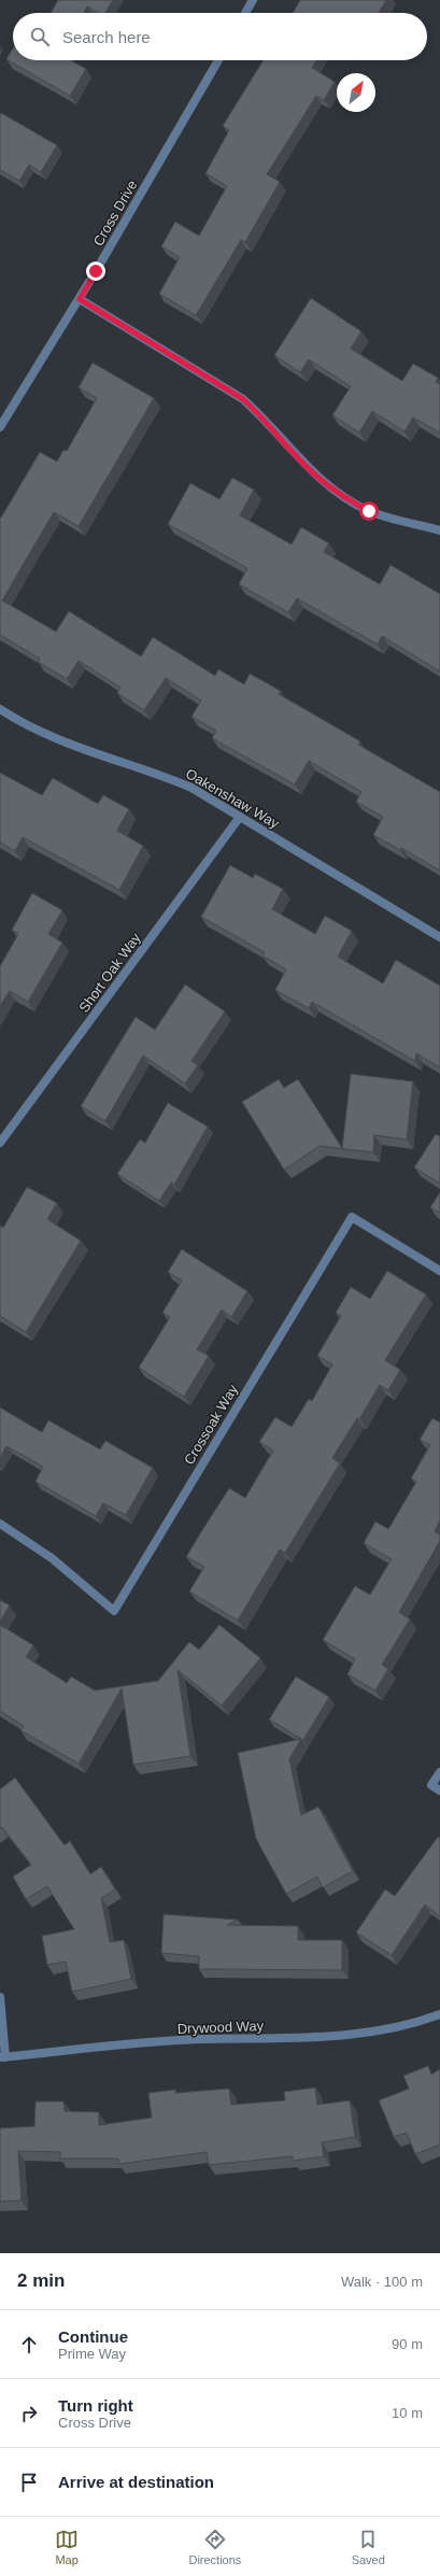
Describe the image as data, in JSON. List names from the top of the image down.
{
  "streets": {
    "street": [
      "Cross Drive",
      "Oakenshaw Way",
      "Short Oak Way",
      "Crossoak Way",
      "Drywood Way"
    ]
  },
  "crossings": [
    ["Oakenshaw Way", "Short Oak Way"]
  ],
  "north": "top right",
  "page": {
    "search": "Search here",
    "heading": ["2 min", "Walk · 100 m"],
    "list": [
      ["Continue", "Prime Way", "90 m"],
      ["Turn right", "Cross Drive", "10 m"],
      "Arrive at destination"
    ],
    "nav": ["Map", "Directions", "Saved"]
  }
}
